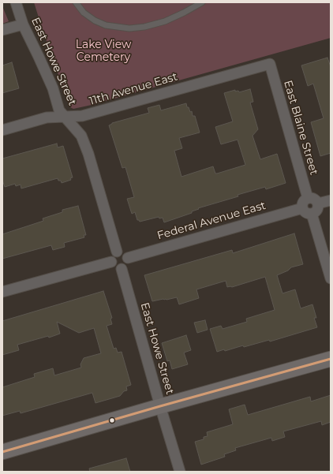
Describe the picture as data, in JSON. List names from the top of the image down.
{
  "streets": {
    "street": [
      "East Howe Street",
      "11th Avenue East",
      "East Blaine Street",
      "Federal Avenue East"
    ]
  },
  "crossings": [
    ["East Howe Street", "11th Avenue East"],
    ["East Howe Street", "Federal Avenue East"],
    ["11th Avenue East", "East Blaine Street"],
    ["East Blaine Street", "Federal Avenue East"]
  ],
  "parks": ["Lake View Cemetery"]
}
